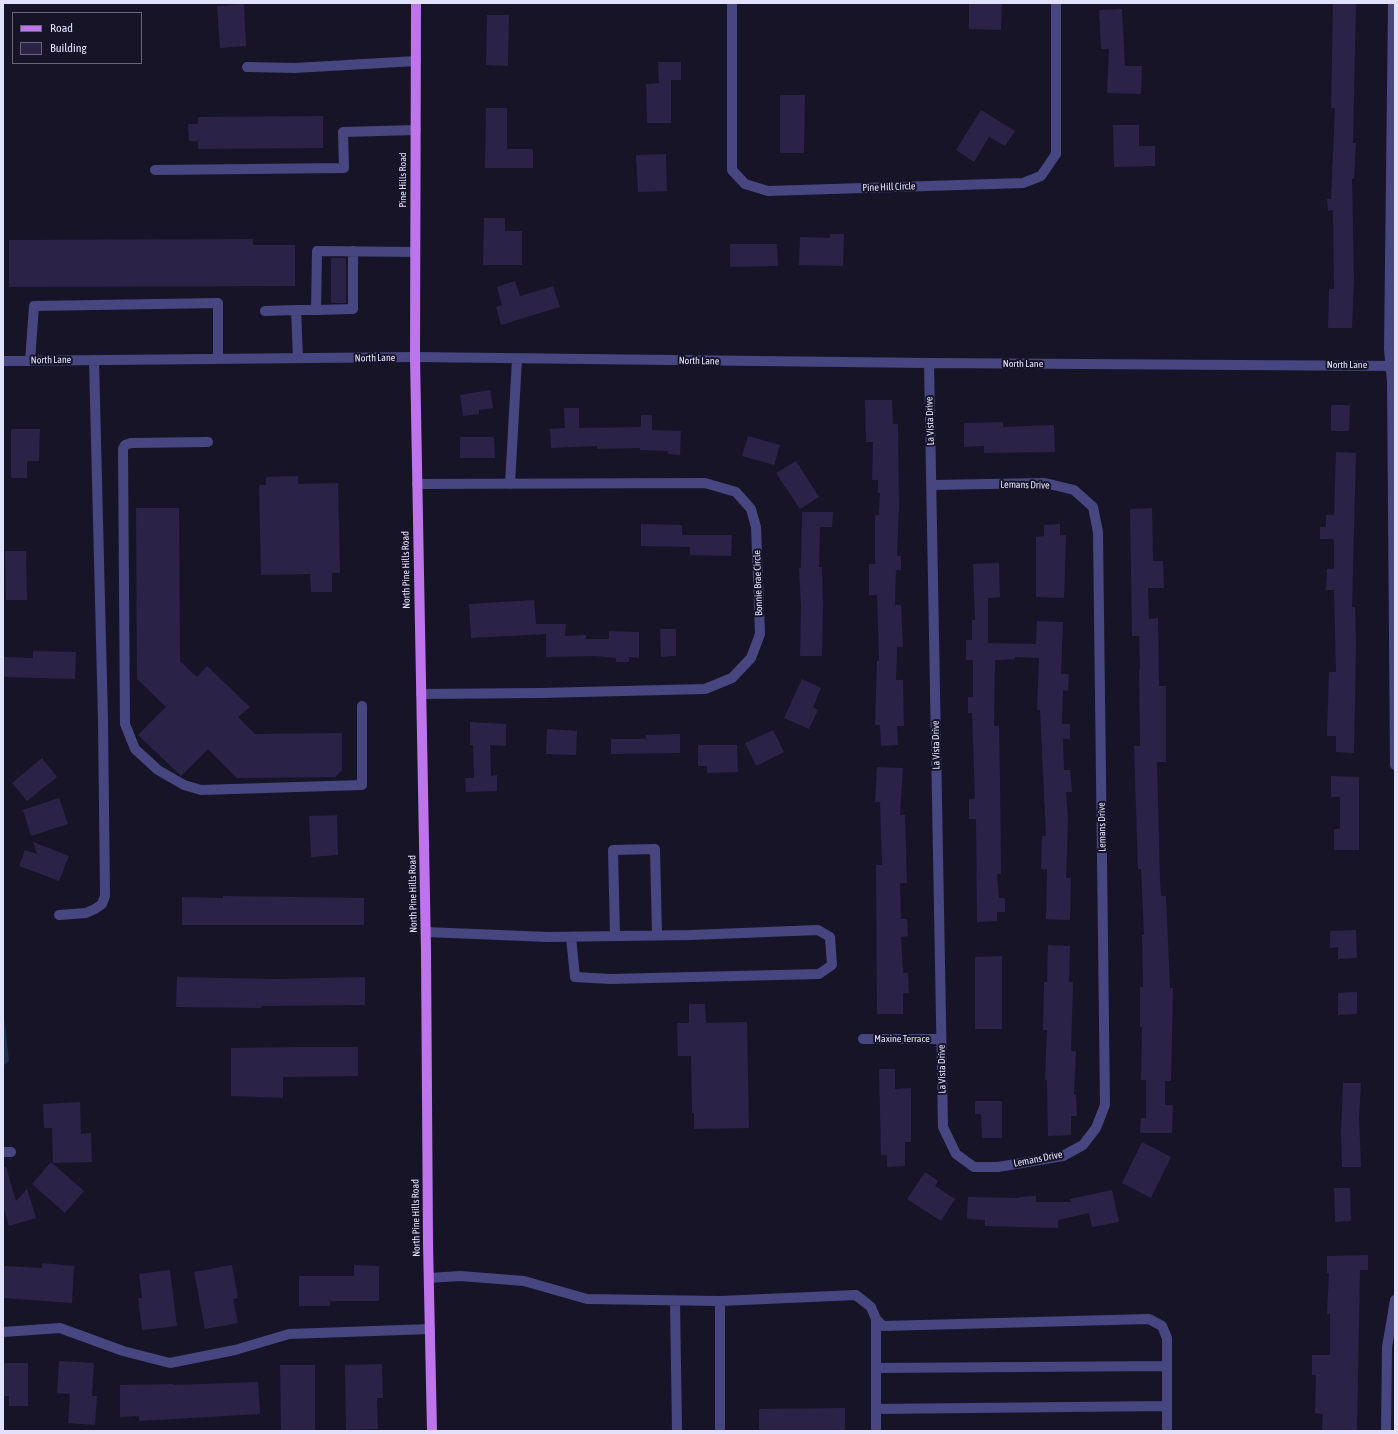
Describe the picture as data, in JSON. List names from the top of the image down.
{
  "streets": {
    "main road": ["Pine Hills Road", "North Pine Hills Road"],
    "street": [
      "Pine Hill Circle",
      "North Lane",
      "La Vista Drive",
      "Lemans Drive",
      "Bonnie Brae Circle",
      "Maxine Terrace"
    ]
  },
  "crossings": [
    ["Pine Hills Road", "North Lane"],
    ["Pine Hills Road", "North Pine Hills Road"],
    ["North Lane", "La Vista Drive"],
    ["North Lane", "North Pine Hills Road"],
    ["La Vista Drive", "Lemans Drive"],
    ["La Vista Drive", "Maxine Terrace"],
    ["North Pine Hills Road", "Bonnie Brae Circle"]
  ],
  "legend": ["Road", "Building"]
}
